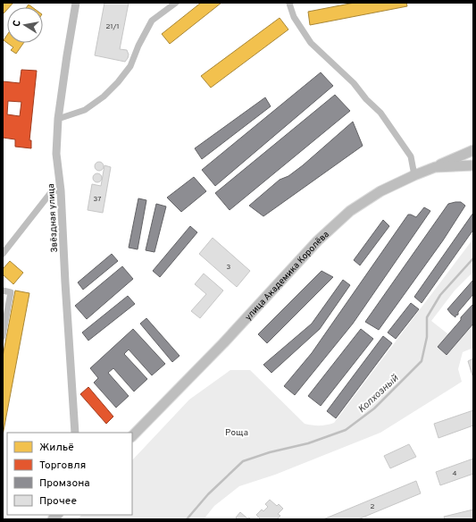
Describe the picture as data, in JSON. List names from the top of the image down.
{
  "streets": {
    "main road": ["улица Академика Королёва"],
    "street": ["Звёздная улица"]
  },
  "water": ["Колхозный"],
  "parks": ["Роща"],
  "house_numbers": [
    "21/1",
    "37",
    "3",
    "4",
    "2"
  ],
  "legend": [
    "Жильё",
    "Торговля",
    "Промзона",
    "Прочее"
  ],
  "north": "left"
}
